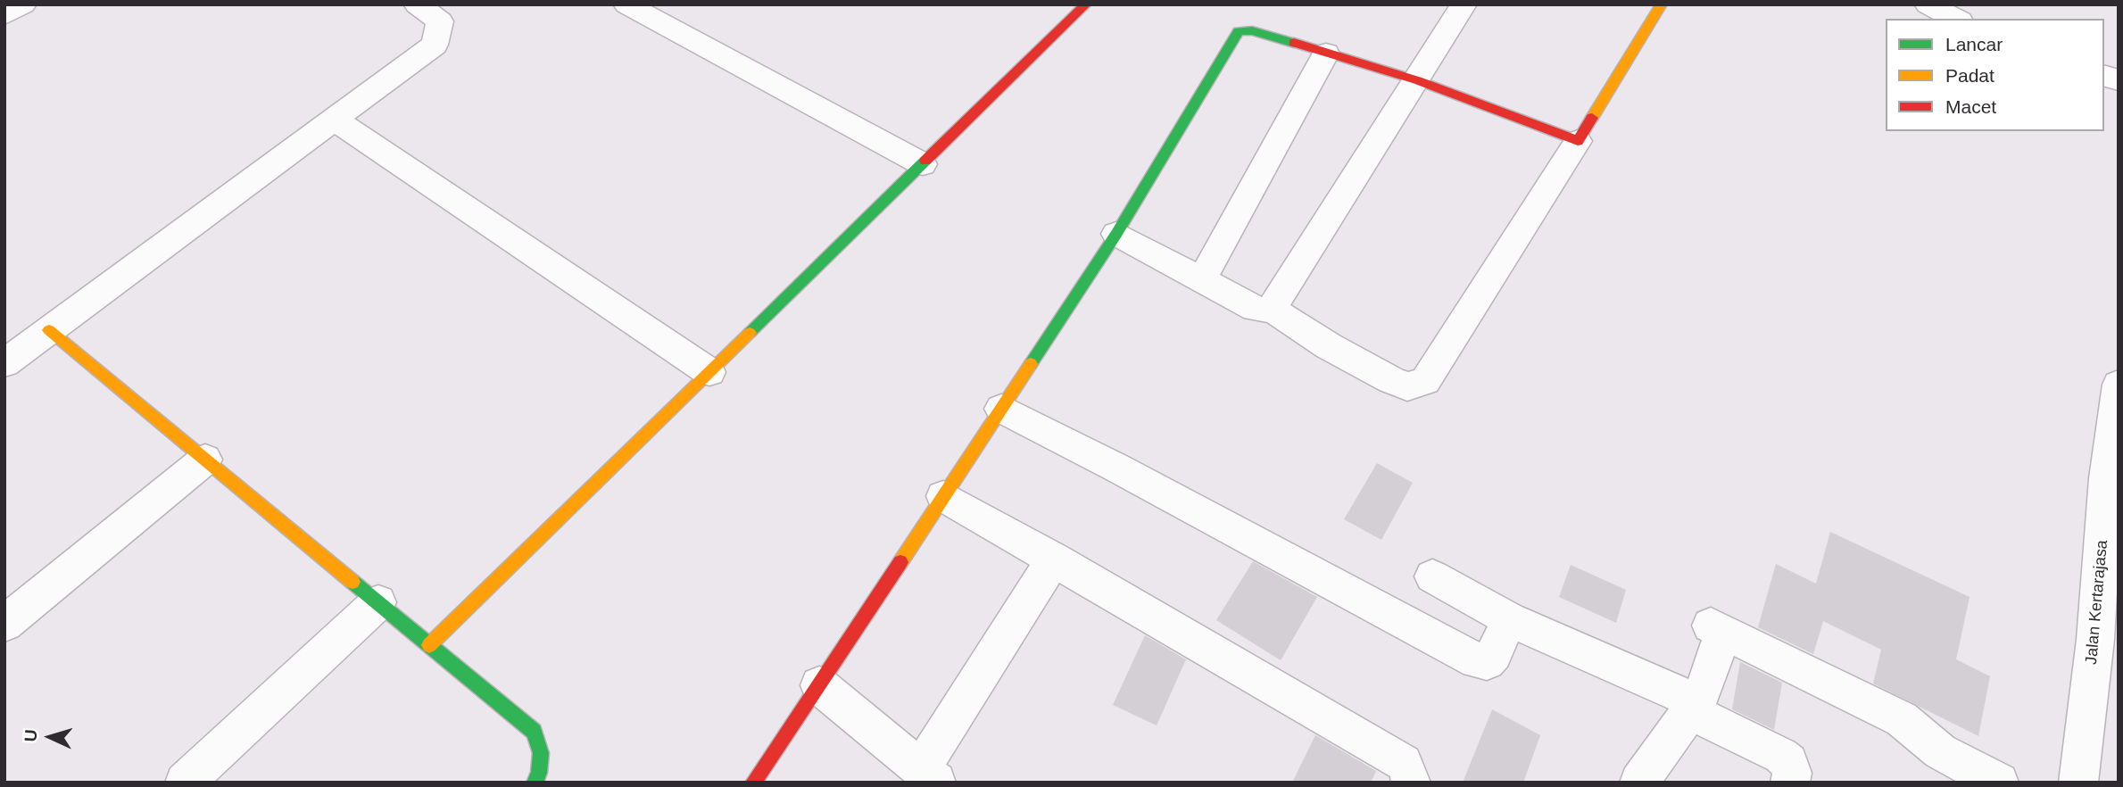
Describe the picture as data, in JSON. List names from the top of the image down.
{
  "streets": {
    "street": ["Jalan Kertarajasa"]
  },
  "legend": ["Lancar", "Padat", "Macet"],
  "north": "left"
}
